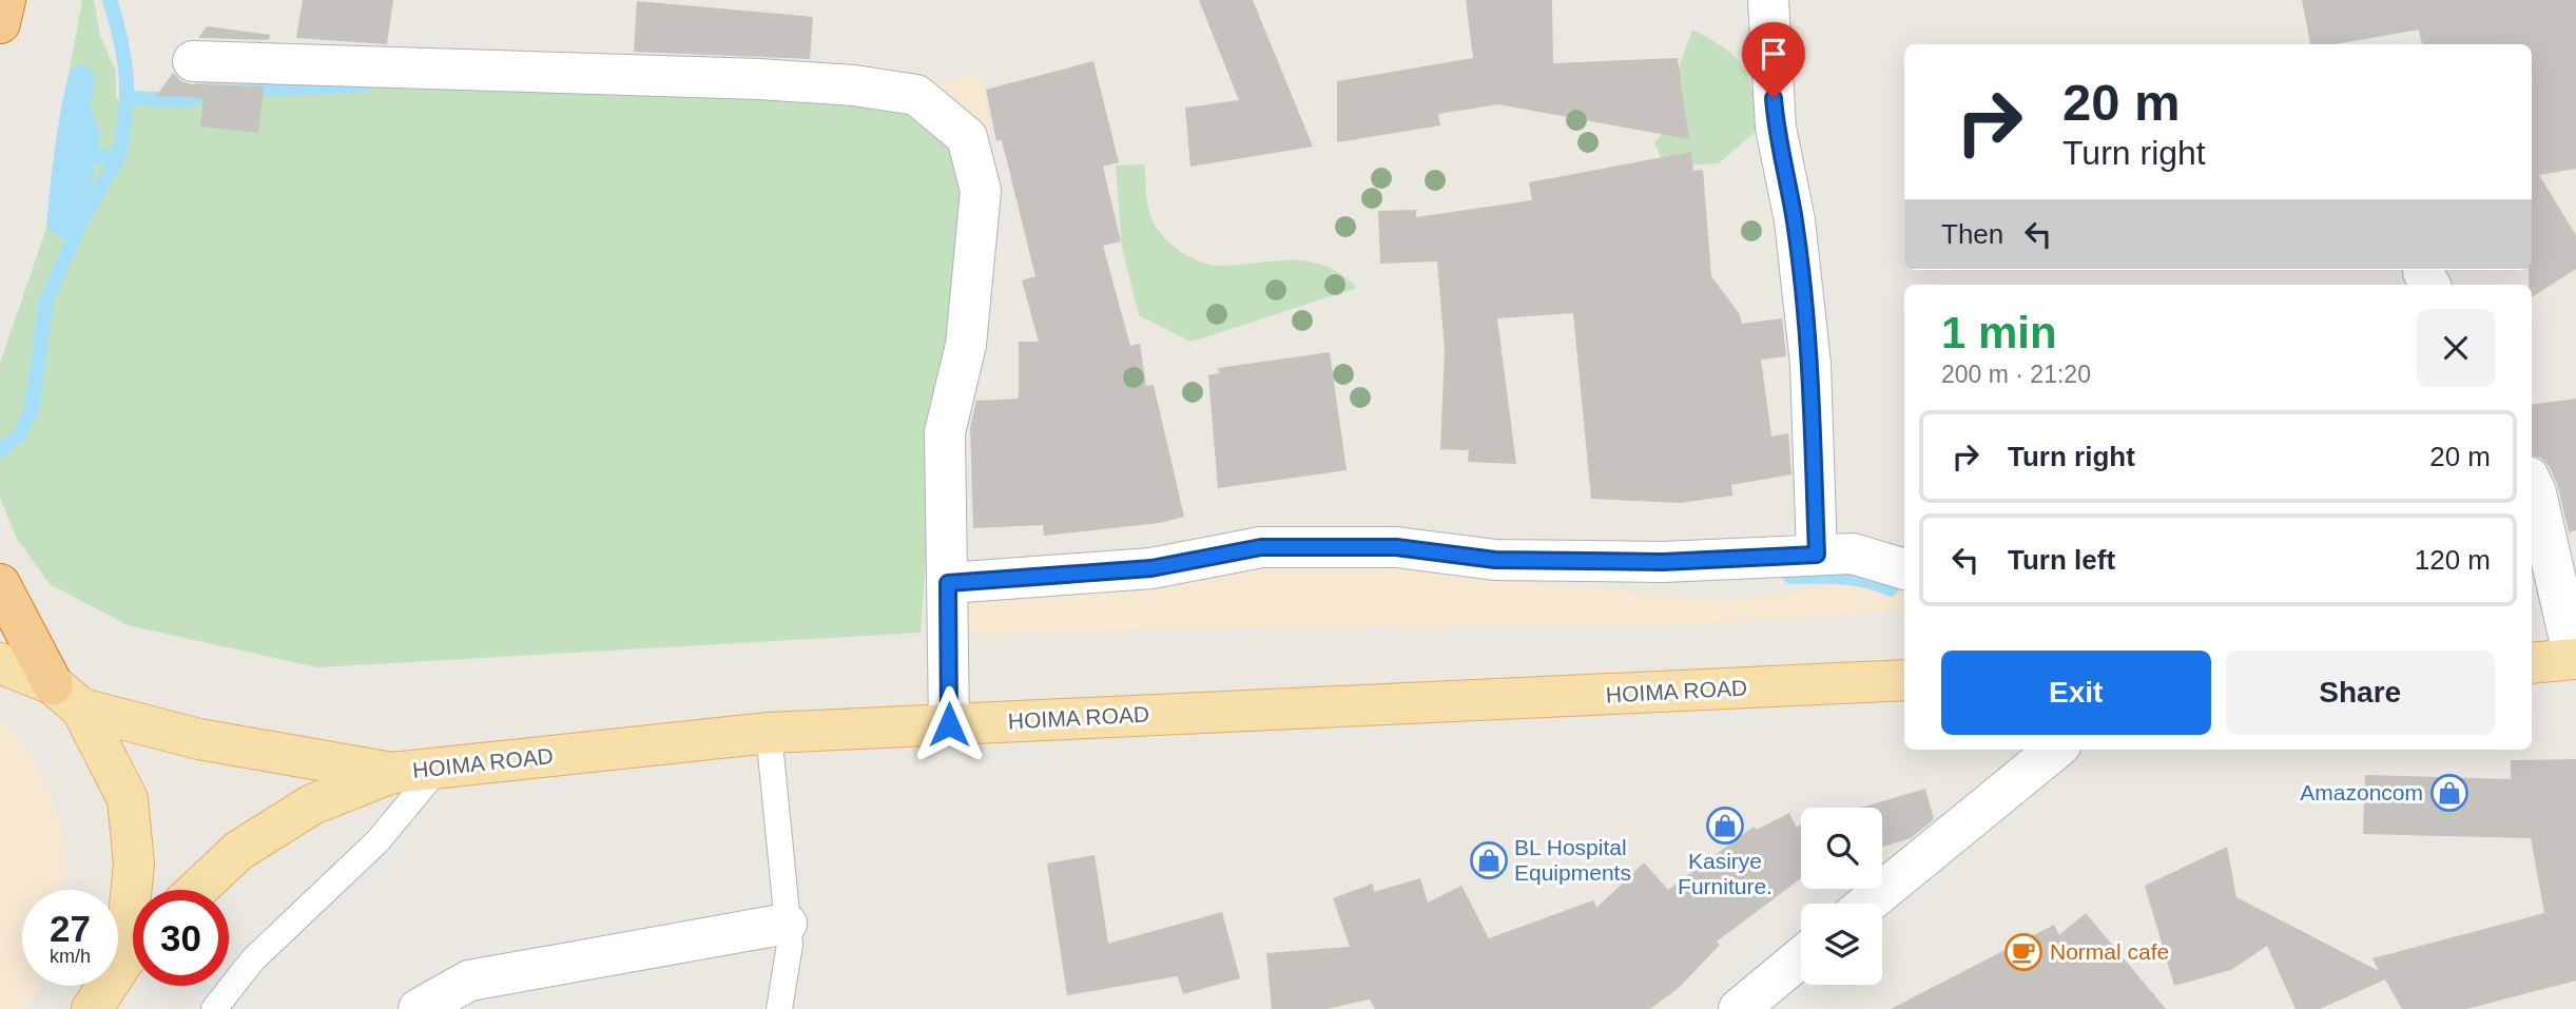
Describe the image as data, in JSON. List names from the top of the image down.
{
  "streets": {
    "main road": ["HOIMA ROAD"]
  },
  "places": {
    "shop": ["Amazoncom", "Kasirye Furniture.", "BL Hospital Equipments"],
    "cafe": ["Normal cafe"]
  },
  "page": {
    "turn": ["20 m", "Turn right"],
    "then": "Then",
    "heading": ["1 min", "200 m · 21:20"],
    "list": [
      {
        "name": "Turn right",
        "value": "20 m"
      },
      {
        "name": "Turn left",
        "value": "120 m"
      }
    ],
    "buttons": ["Exit", "Share"],
    "speed": "27 km/h",
    "limit": "30"
  }
}
